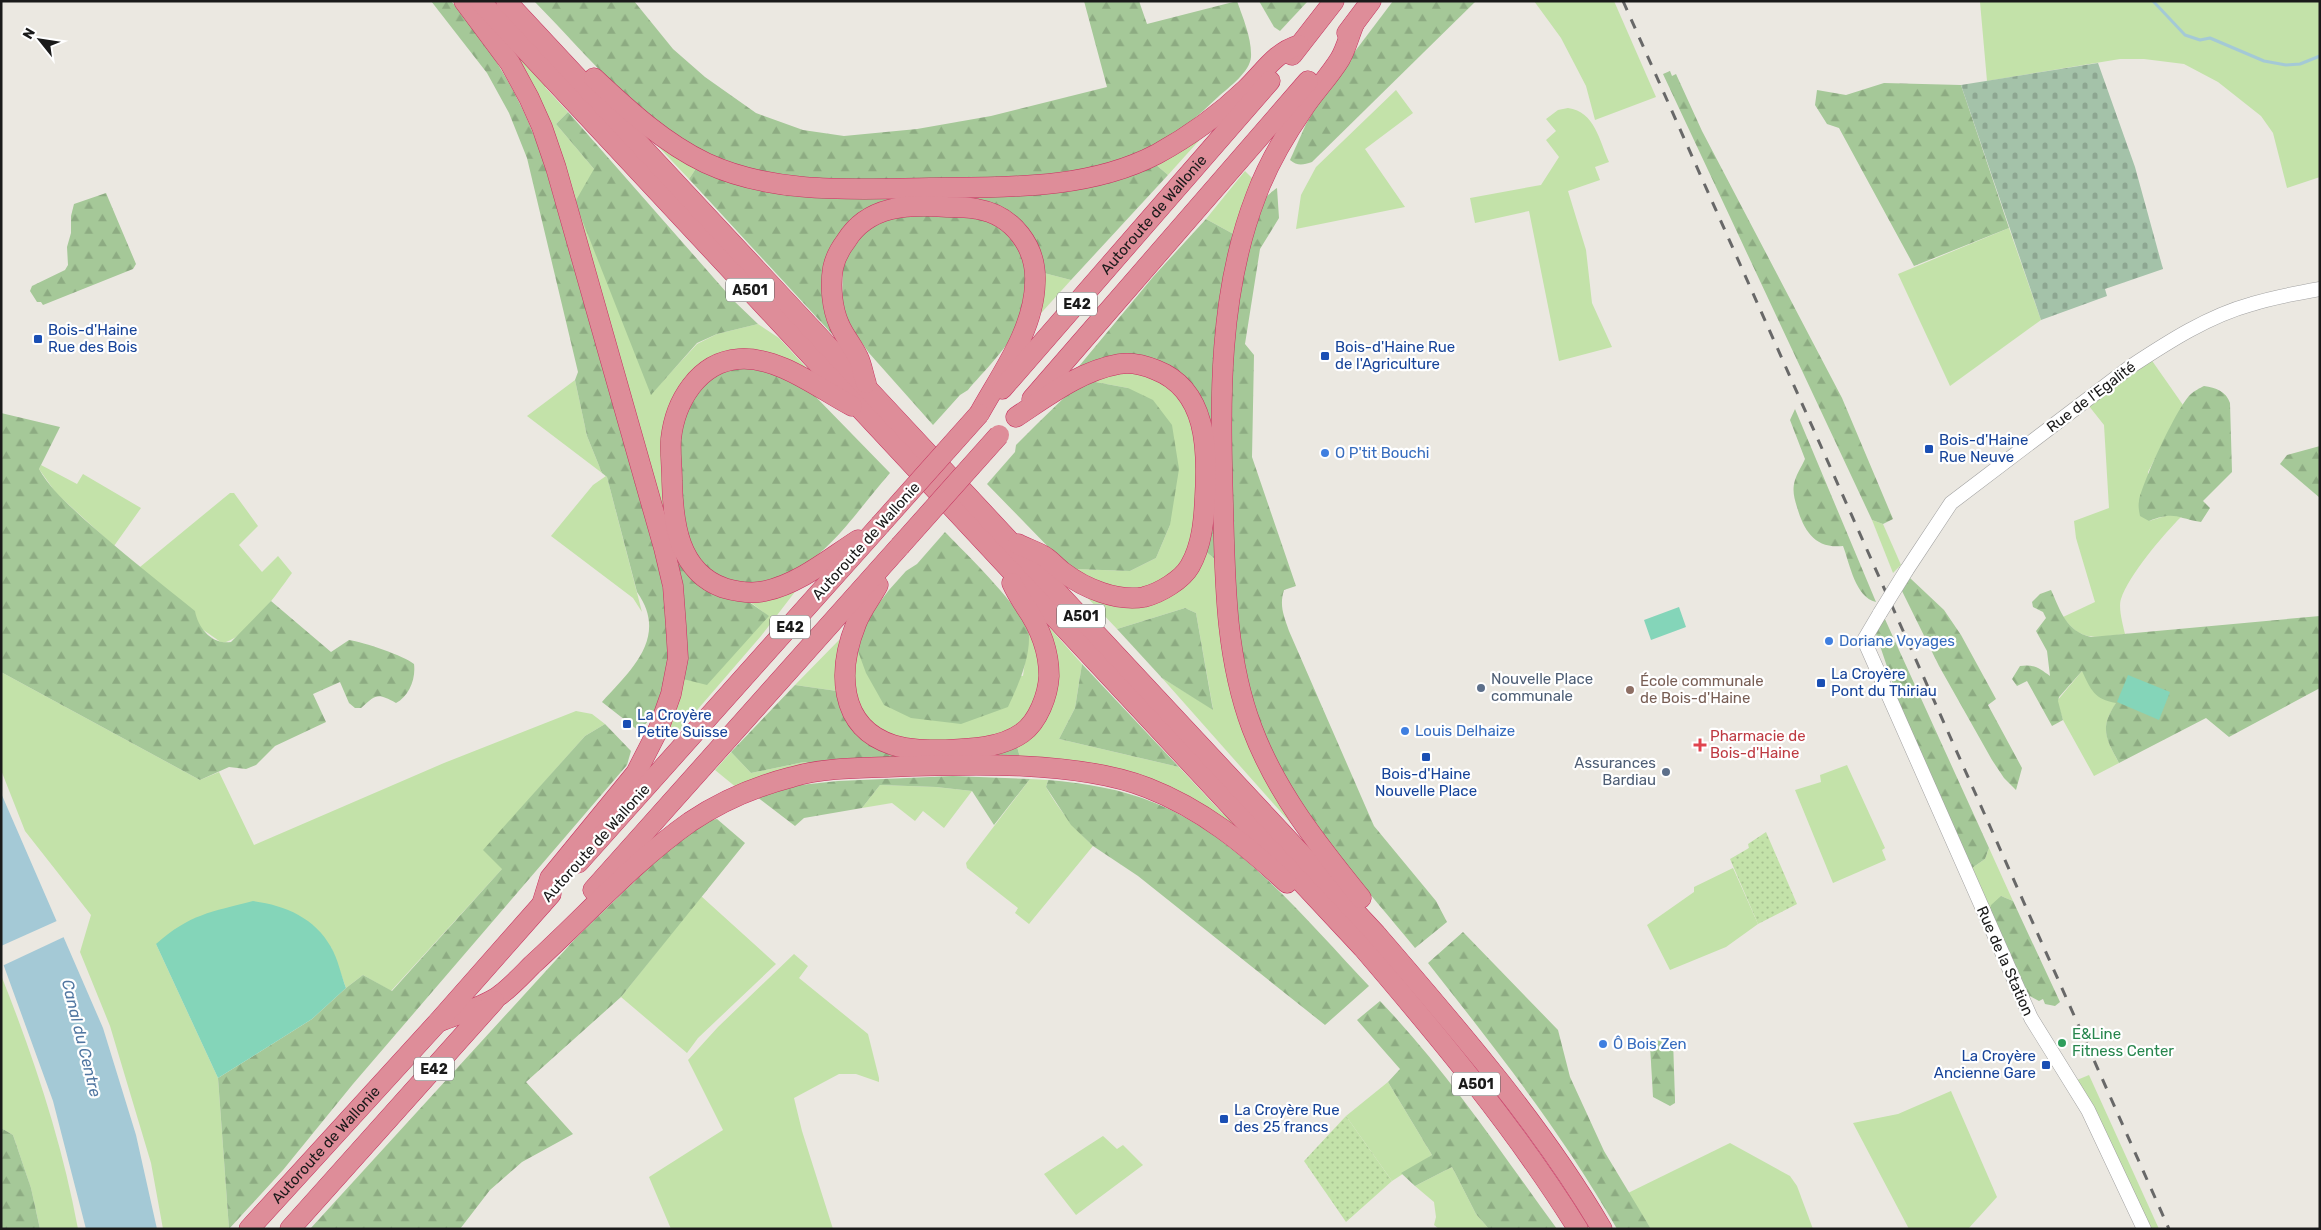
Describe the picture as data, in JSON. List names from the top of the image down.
{
  "streets": {
    "highway": ["Autoroute de Wallonie", "A501", "E42"],
    "street": ["Rue de l'Egalité", "Rue de la Station"]
  },
  "crossings": [
    ["Rue de l'Egalité", "Rue de la Station"]
  ],
  "water": ["Canal du Centre"],
  "places": {
    "transit": [
      "Bois-d'Haine Rue des Bois",
      "Bois-d'Haine Rue de l'Agriculture",
      "Bois-d'Haine Rue Neuve",
      "La Croyère Pont du Thiriau",
      "La Croyère Petite Suisse",
      "Bois-d'Haine Nouvelle Place",
      "La Croyère Ancienne Gare",
      "La Croyère Rue des 25 francs"
    ],
    "other": [
      "O P'tit Bouchi",
      "Doriane Voyages",
      "Nouvelle Place communale",
      "École communale de Bois-d'Haine",
      "Louis Delhaize",
      "Assurances Bardiau",
      "E&Line Fitness Center",
      "Ô Bois Zen"
    ],
    "health": ["Pharmacie de Bois-d'Haine"]
  },
  "north": "top left"
}
